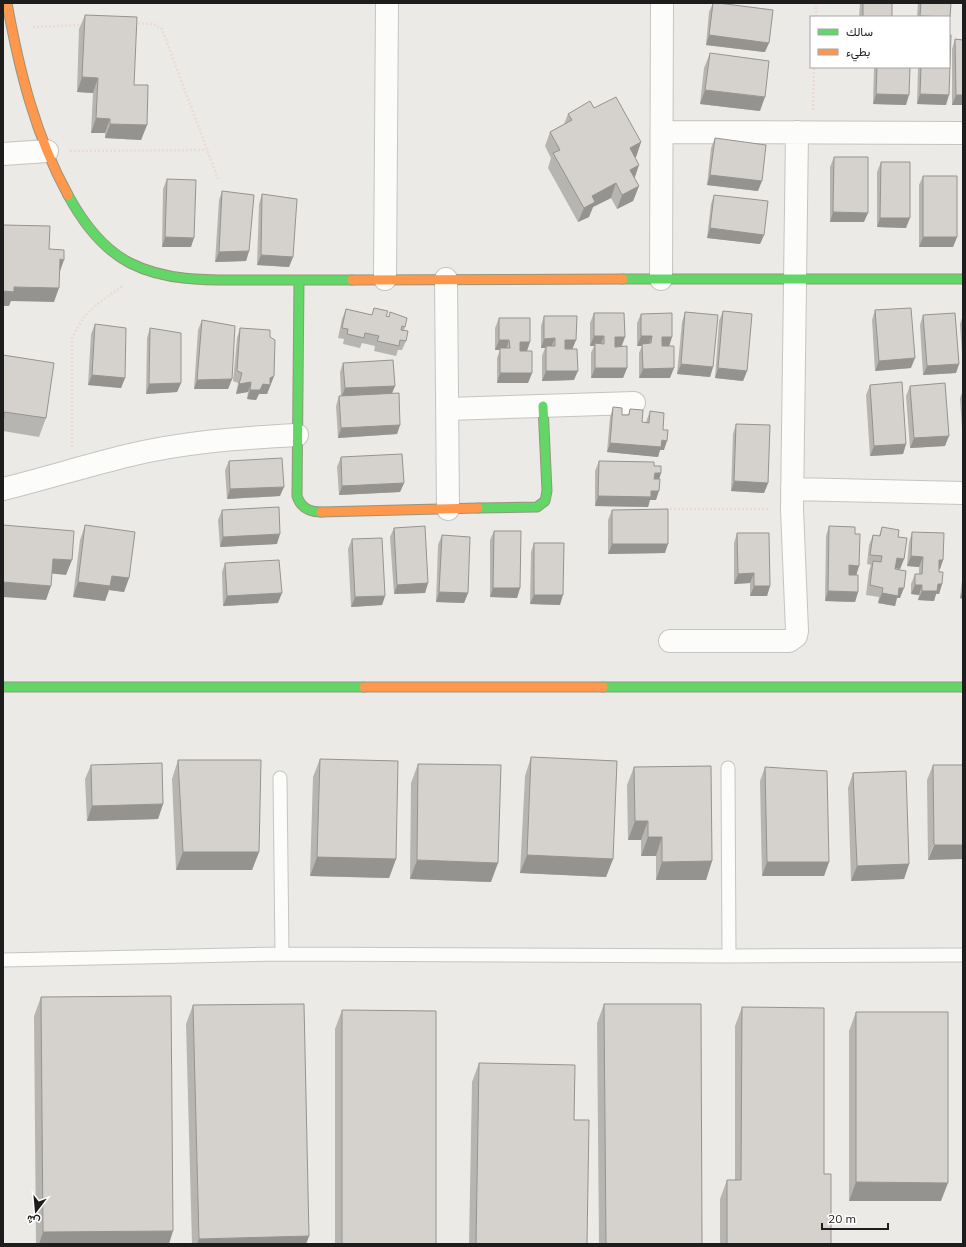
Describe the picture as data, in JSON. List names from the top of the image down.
{
  "legend": ["سالك", "بطيء"],
  "scale_bar": "20 m",
  "north": "bottom"
}
